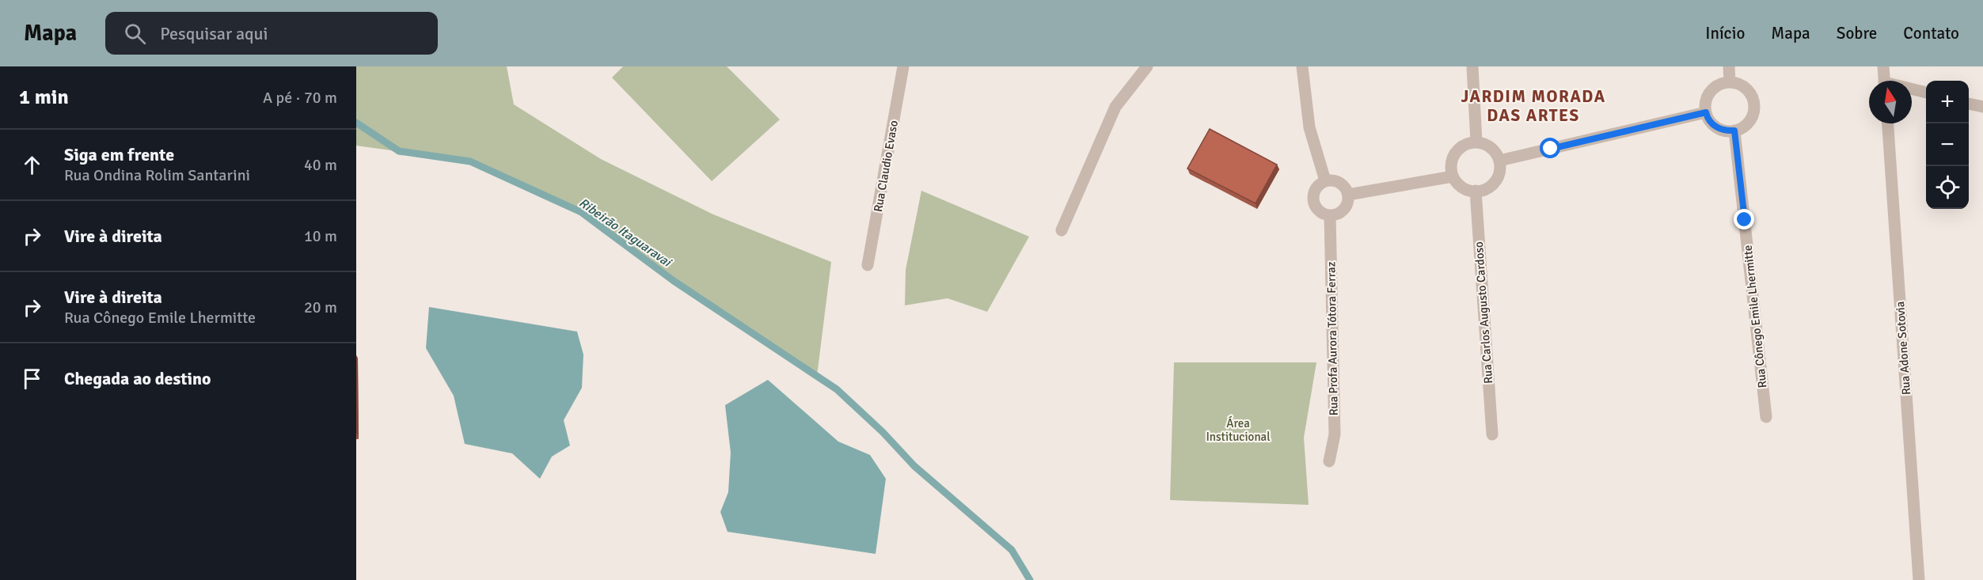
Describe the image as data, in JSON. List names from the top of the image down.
{
  "streets": {
    "street": [
      "Rua Claudio Evaso",
      "Rua Carlos Augusto Cardoso",
      "Rua Cônego Emile Lhermitte",
      "Rua Profa Aurora Tótora Ferraz",
      "Rua Adone Sotovia"
    ]
  },
  "districts": ["JARDIM MORADA DAS ARTES"],
  "water": ["Ribeirão Itaguaravai"],
  "parks": ["Área Institucional"],
  "north": "top",
  "page": {
    "header": "Mapa",
    "search": "Pesquisar aqui",
    "nav": [
      "Início",
      "Mapa",
      "Sobre",
      "Contato"
    ],
    "heading": ["1 min", "A pé · 70 m"],
    "map_buttons": ["+", "−"],
    "list": [
      ["Siga em frente", "Rua Ondina Rolim Santarini", "40 m"],
      ["Vire à direita", "10 m"],
      ["Vire à direita", "Rua Cônego Emile Lhermitte", "20 m"],
      "Chegada ao destino"
    ]
  }
}
